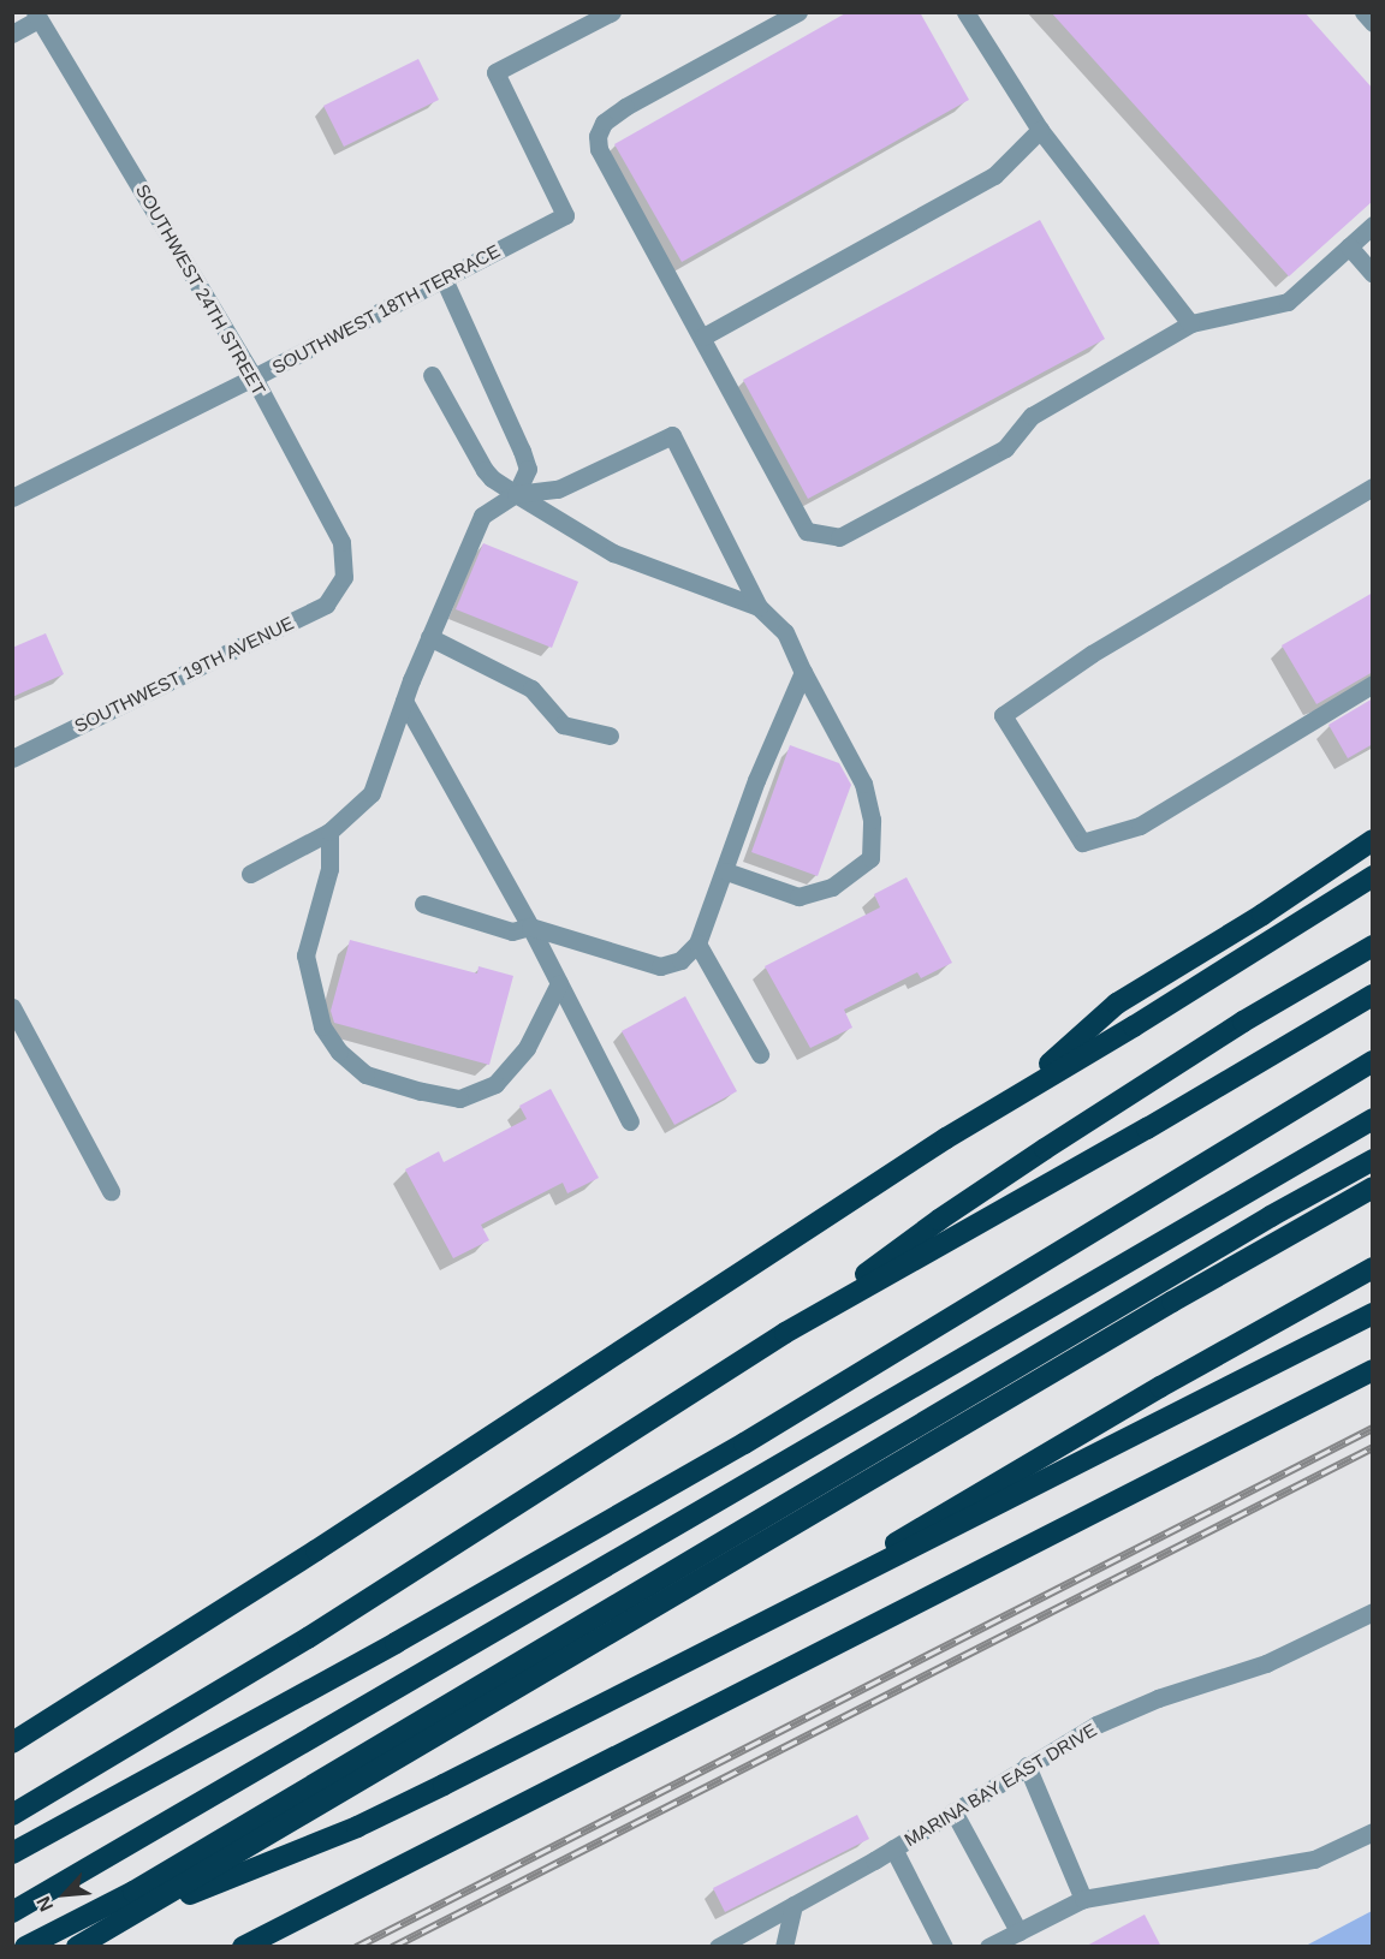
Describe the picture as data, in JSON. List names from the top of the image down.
{
  "streets": {
    "street": [
      "SOUTHWEST 24TH STREET",
      "SOUTHWEST 18TH TERRACE",
      "SOUTHWEST 19TH AVENUE",
      "MARINA BAY EAST DRIVE"
    ]
  },
  "crossings": [
    ["SOUTHWEST 24TH STREET", "SOUTHWEST 18TH TERRACE"],
    ["SOUTHWEST 24TH STREET", "SOUTHWEST 19TH AVENUE"]
  ],
  "north": "bottom left"
}
